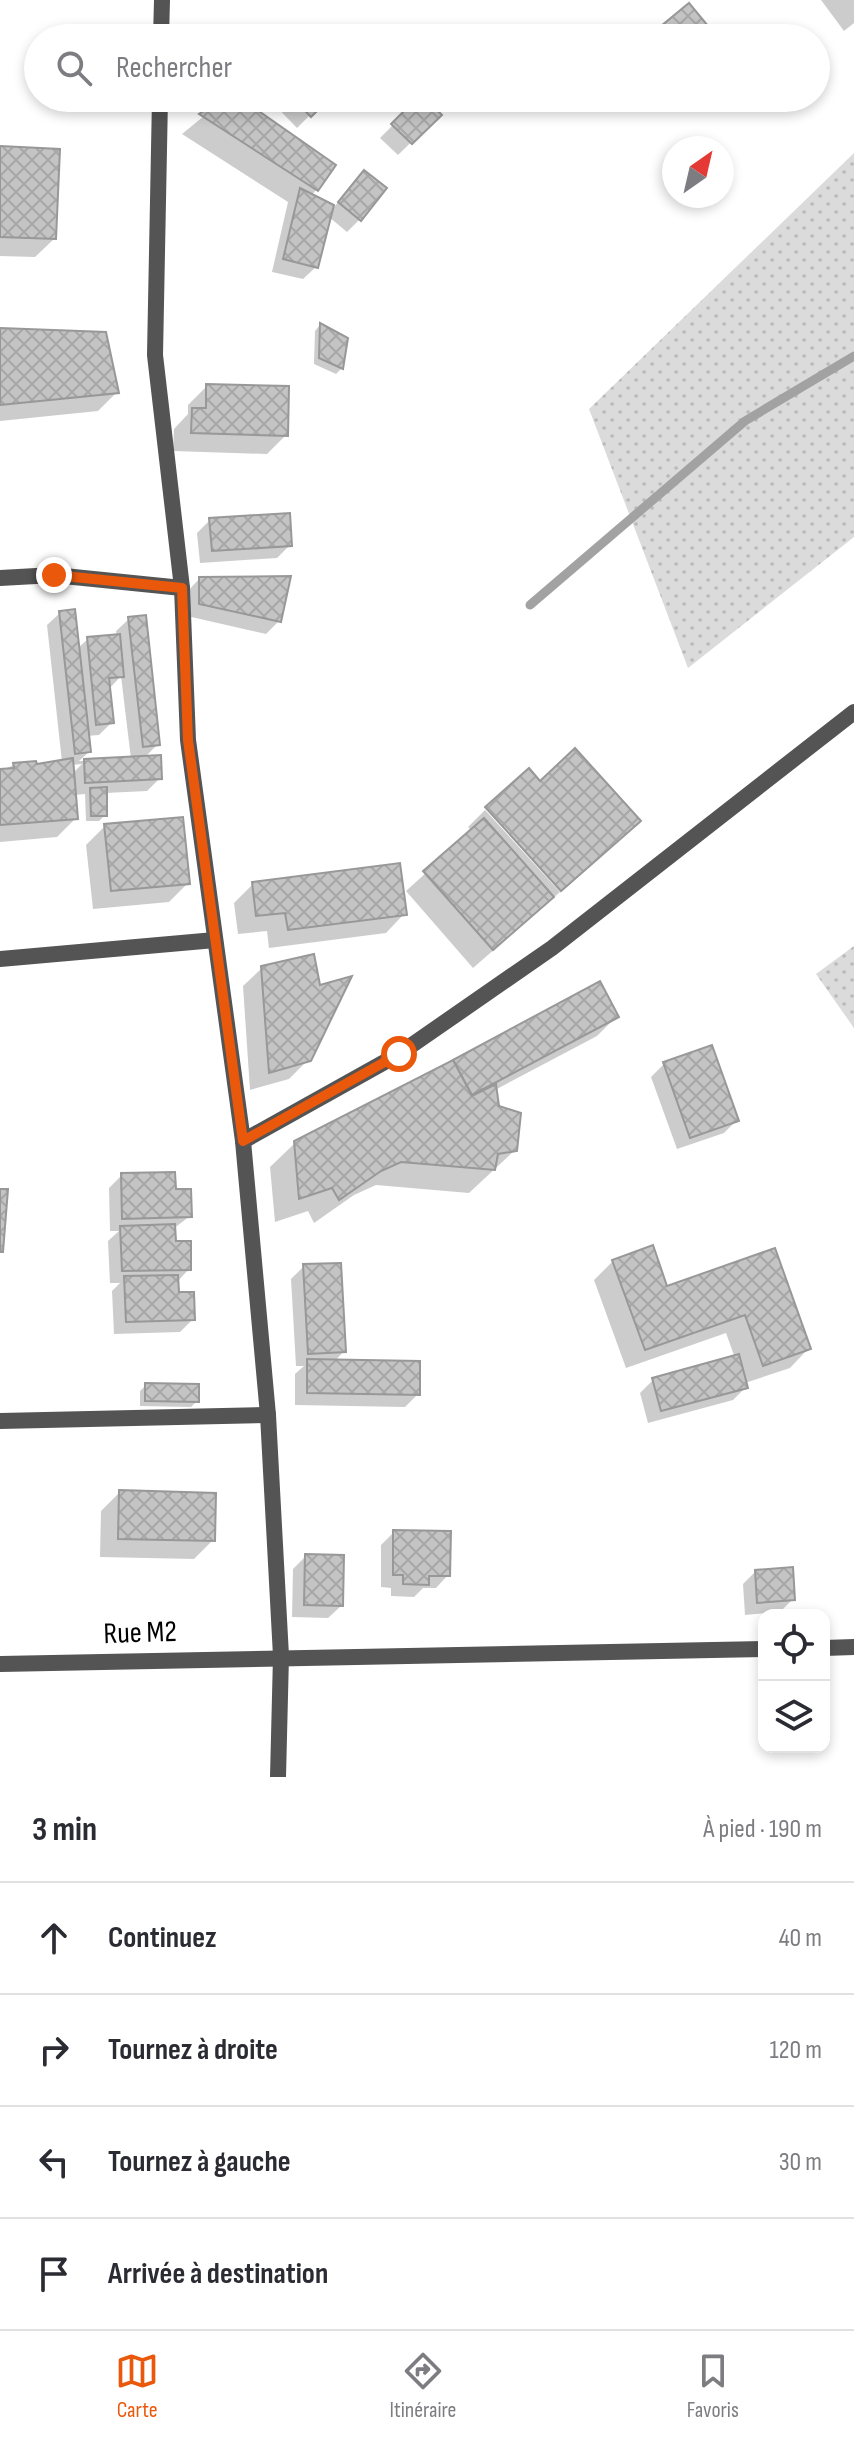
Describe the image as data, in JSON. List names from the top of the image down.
{
  "streets": {
    "street": ["Rue M2"]
  },
  "north": "top right",
  "page": {
    "search": "Rechercher",
    "heading": ["3 min", "À pied · 190 m"],
    "list": [
      ["Continuez", "40 m"],
      ["Tournez à droite", "120 m"],
      ["Tournez à gauche", "30 m"],
      "Arrivée à destination"
    ],
    "nav": ["Carte", "Itinéraire", "Favoris"]
  }
}
